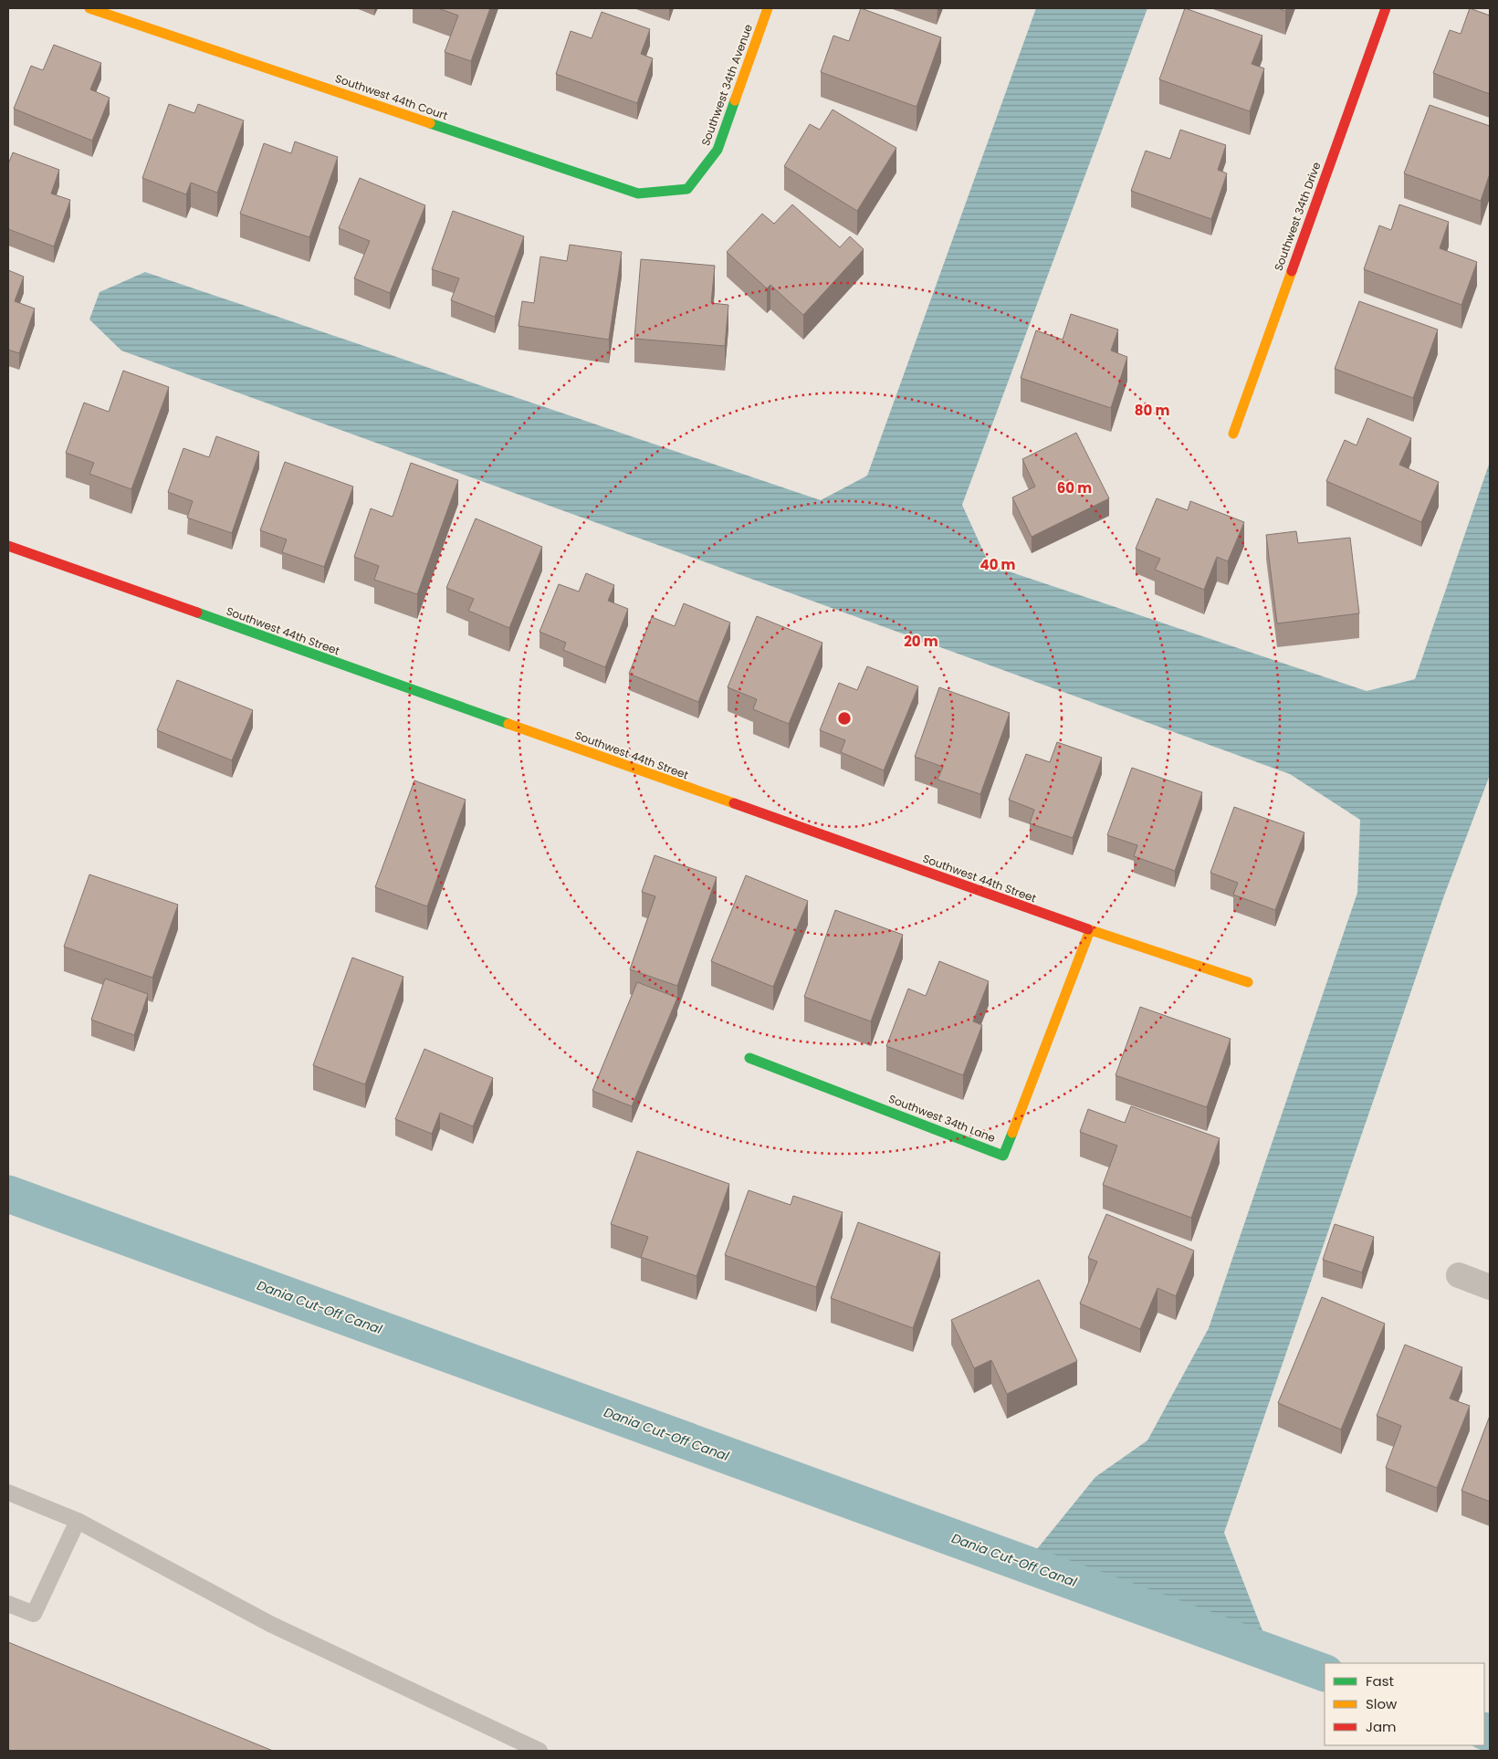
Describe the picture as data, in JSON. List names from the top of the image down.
{
  "streets": {
    "street": [
      "Southwest 34th Avenue",
      "Southwest 44th Court",
      "Southwest 34th Drive",
      "Southwest 44th Street",
      "Southwest 34th Lane"
    ]
  },
  "crossings": [
    ["Southwest 34th Avenue", "Southwest 44th Court"],
    ["Southwest 44th Street", "Southwest 34th Lane"]
  ],
  "water": ["Dania Cut-Off Canal"],
  "legend": ["Fast", "Slow", "Jam"],
  "rings": [
    "80 m",
    "60 m",
    "40 m",
    "20 m"
  ]
}
